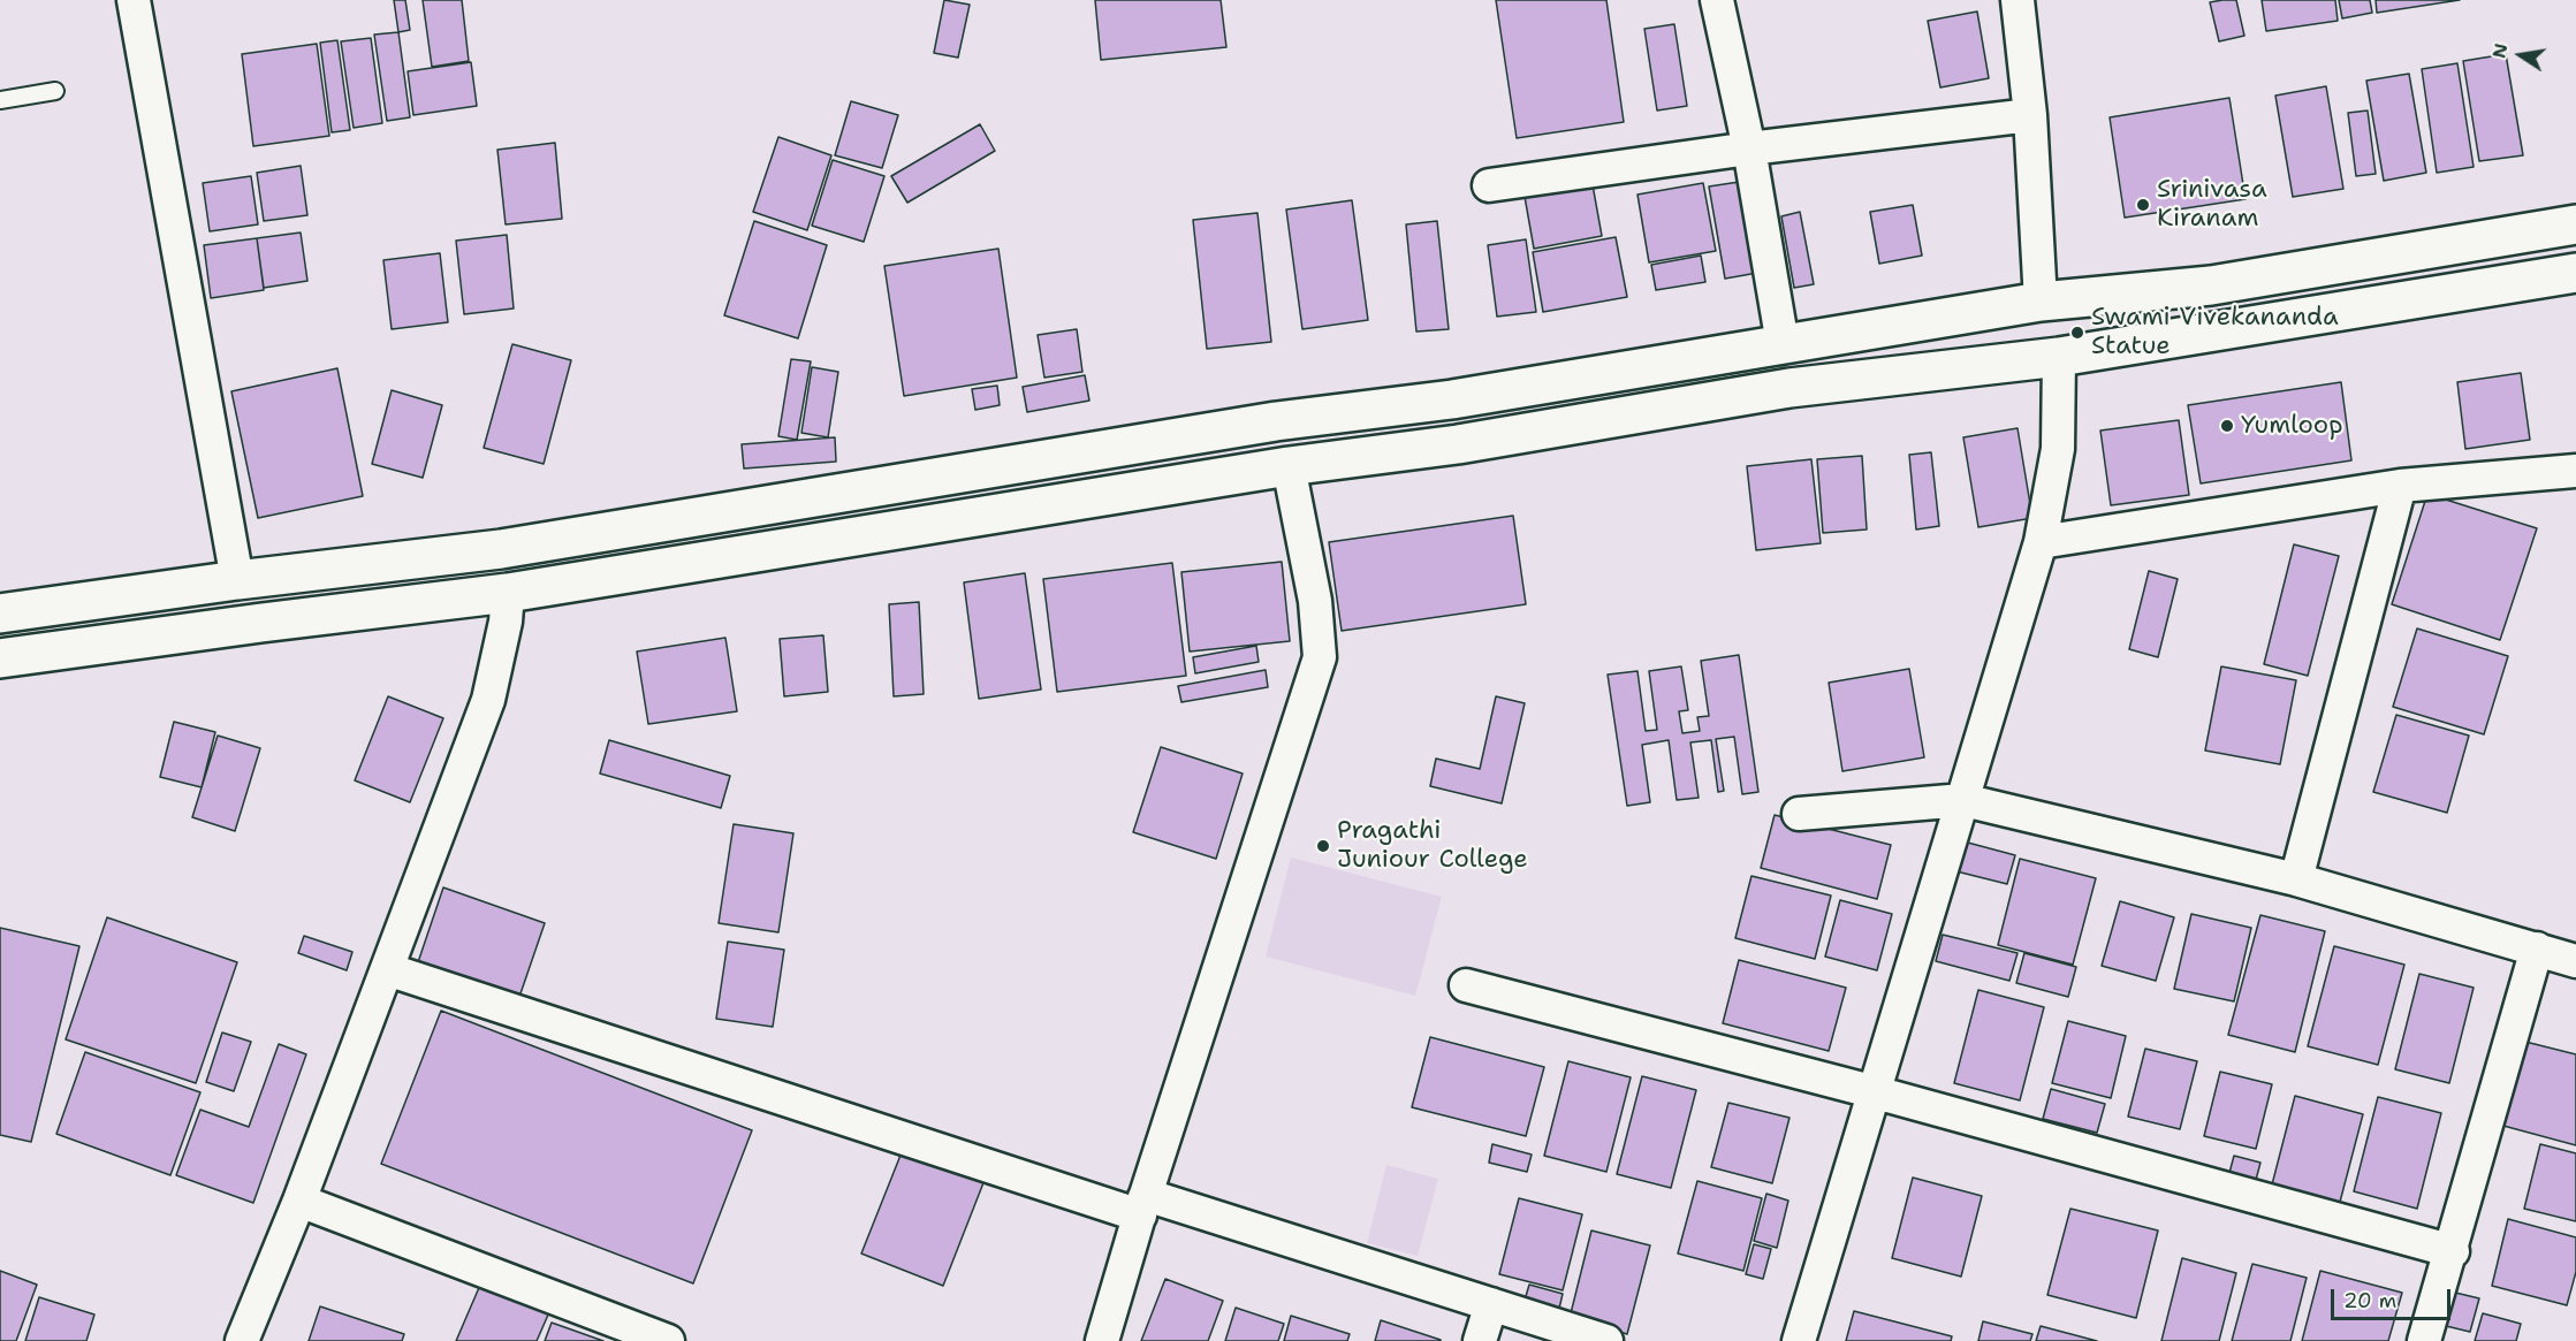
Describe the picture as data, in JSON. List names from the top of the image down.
{
  "places": [
    "Srinivasa Kiranam",
    "Swami Vivekananda Statue",
    "Yumloop",
    "Pragathi Juniour College"
  ],
  "scale_bar": "20 m",
  "north": "left"
}
